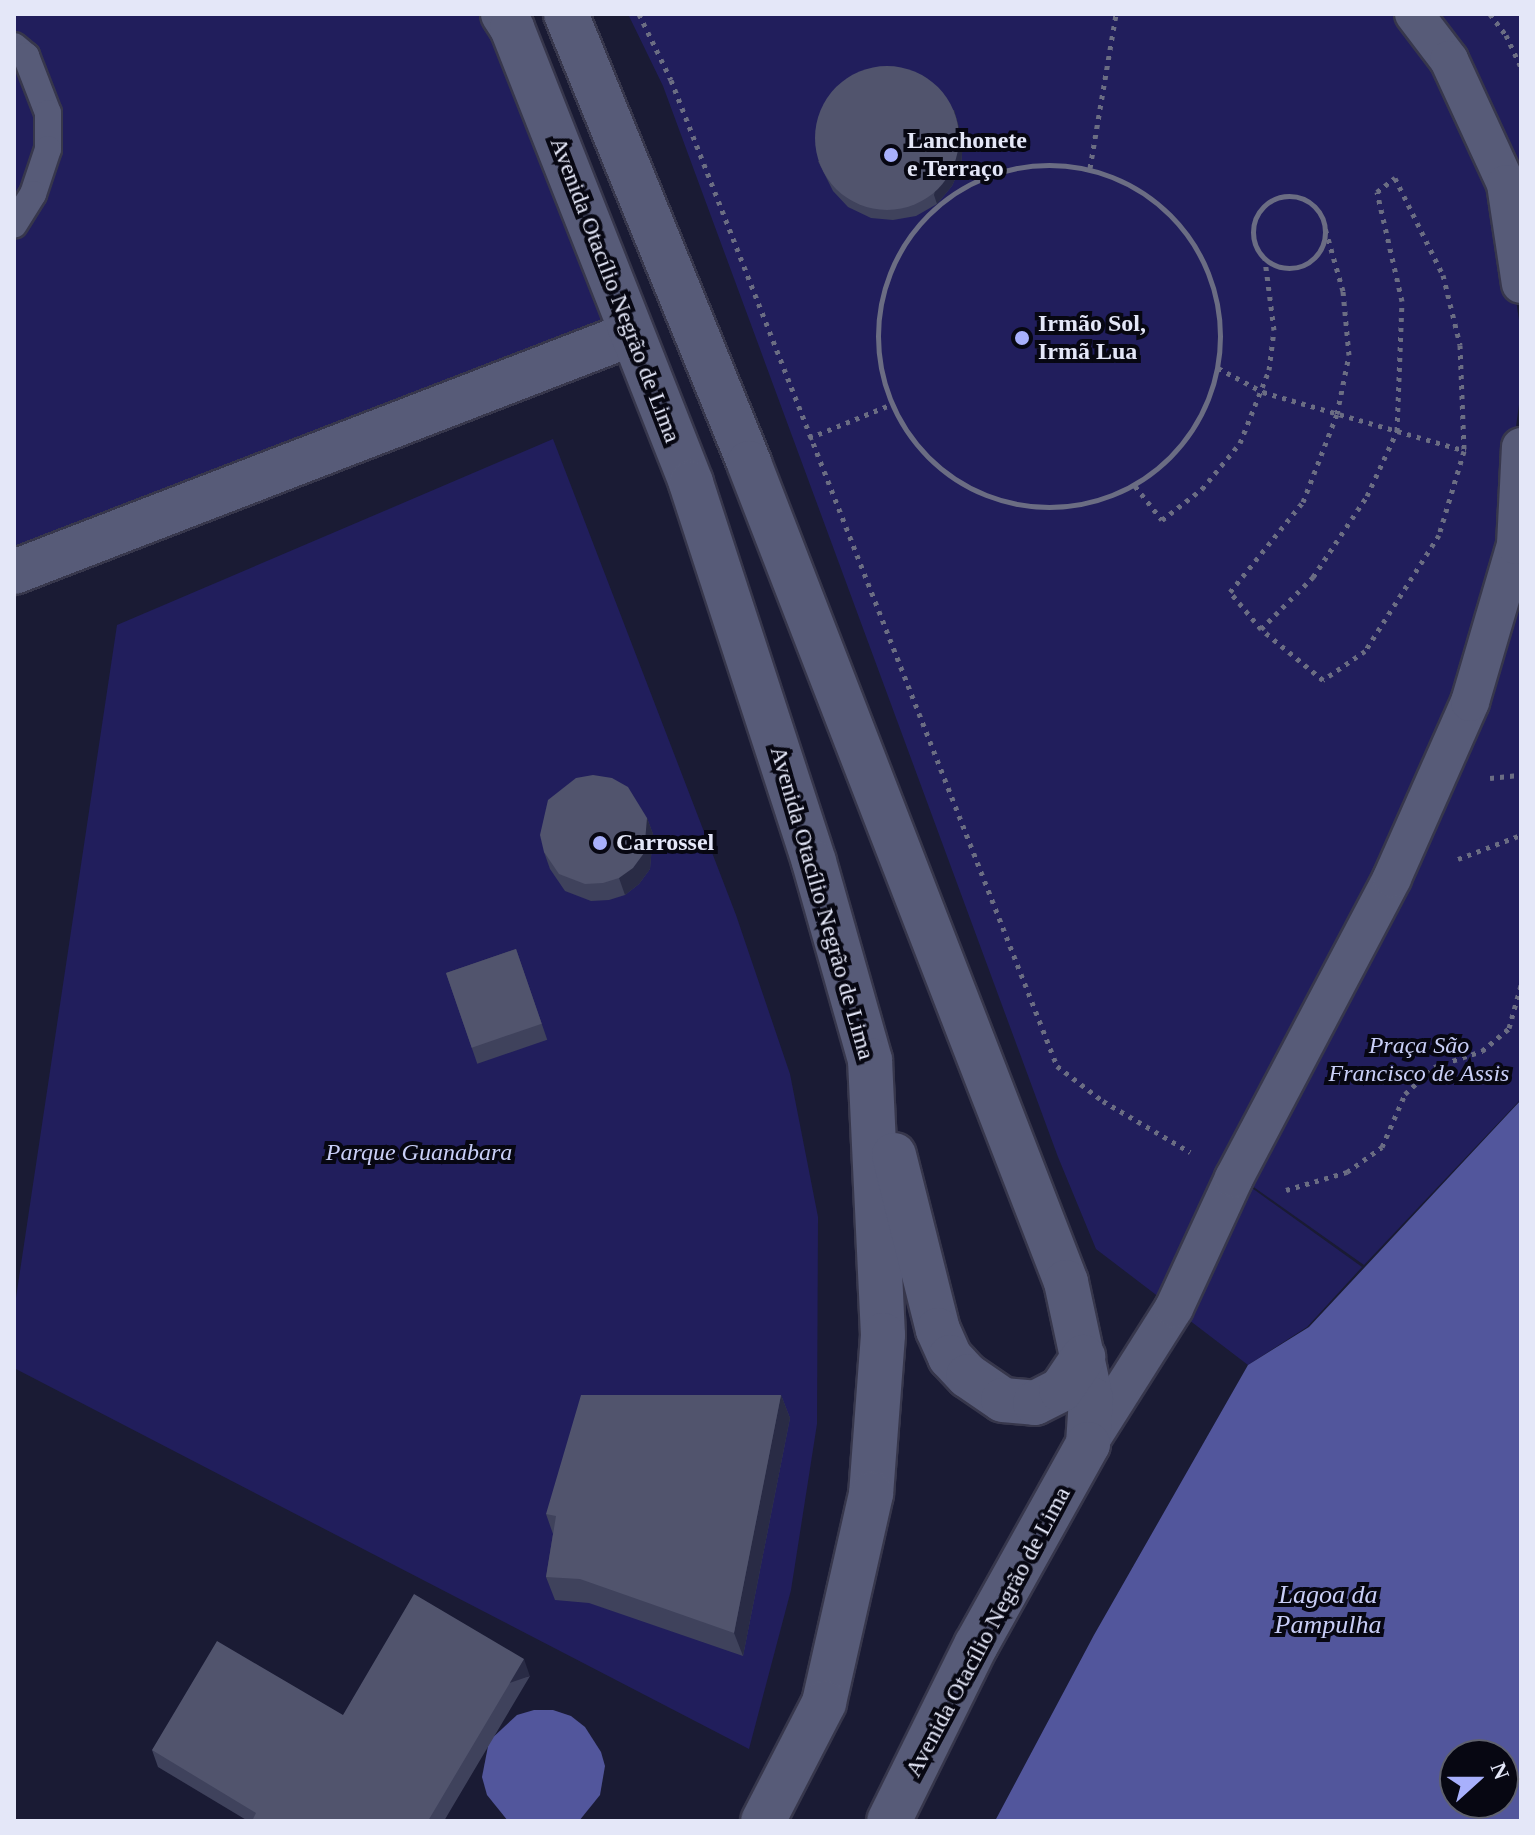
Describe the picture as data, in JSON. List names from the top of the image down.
{
  "streets": {
    "street": ["Avenida Otacílio Negrão de Lima"]
  },
  "water": ["Lagoa da Pampulha"],
  "parks": ["Praça São Francisco de Assis", "Parque Guanabara"],
  "places": ["Lanchonete e Terraço", "Irmão Sol, Irmã Lua", "Carrossel"],
  "north": "right"
}
